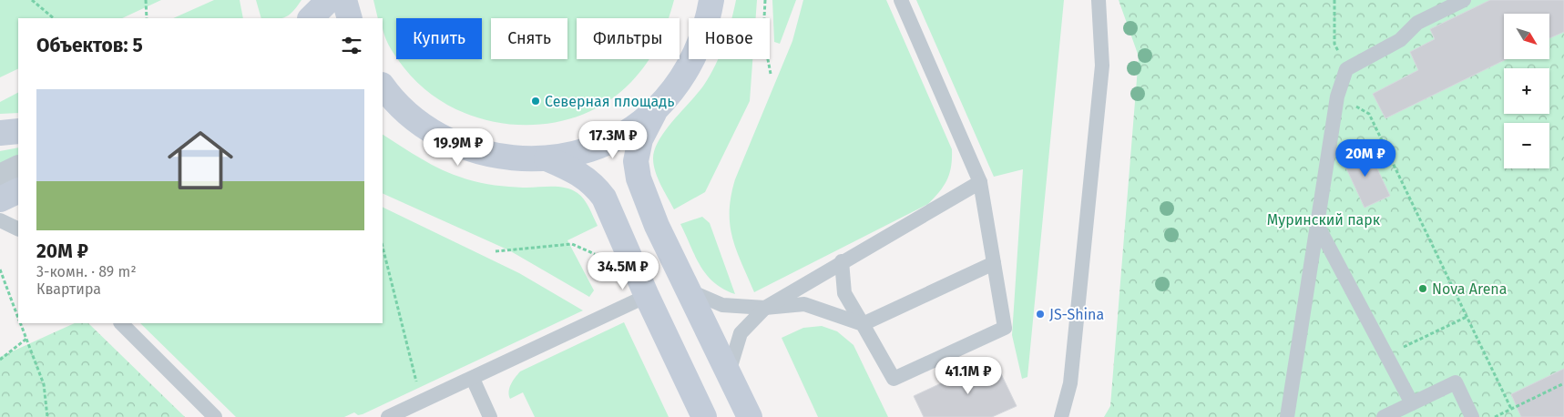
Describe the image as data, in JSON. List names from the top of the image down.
{
  "parks": ["Муринский парк"],
  "places": ["Северная площадь", "Nova Arena", "JS-Shina"],
  "north": "bottom right",
  "page": {
    "map_buttons": ["+", "−"],
    "chip": [
      "Купить",
      "Снять",
      "Фильтры",
      "Новое"
    ],
    "heading": "Объектов: 5",
    "list": [
      {
        "name": "20M ₽",
        "note": "3-комн. · 89 m² · Квартира"
      }
    ],
    "price": [
      "17.3M ₽",
      "19.9M ₽",
      "20M ₽",
      "34.5M ₽",
      "41.1M ₽"
    ]
  }
}
